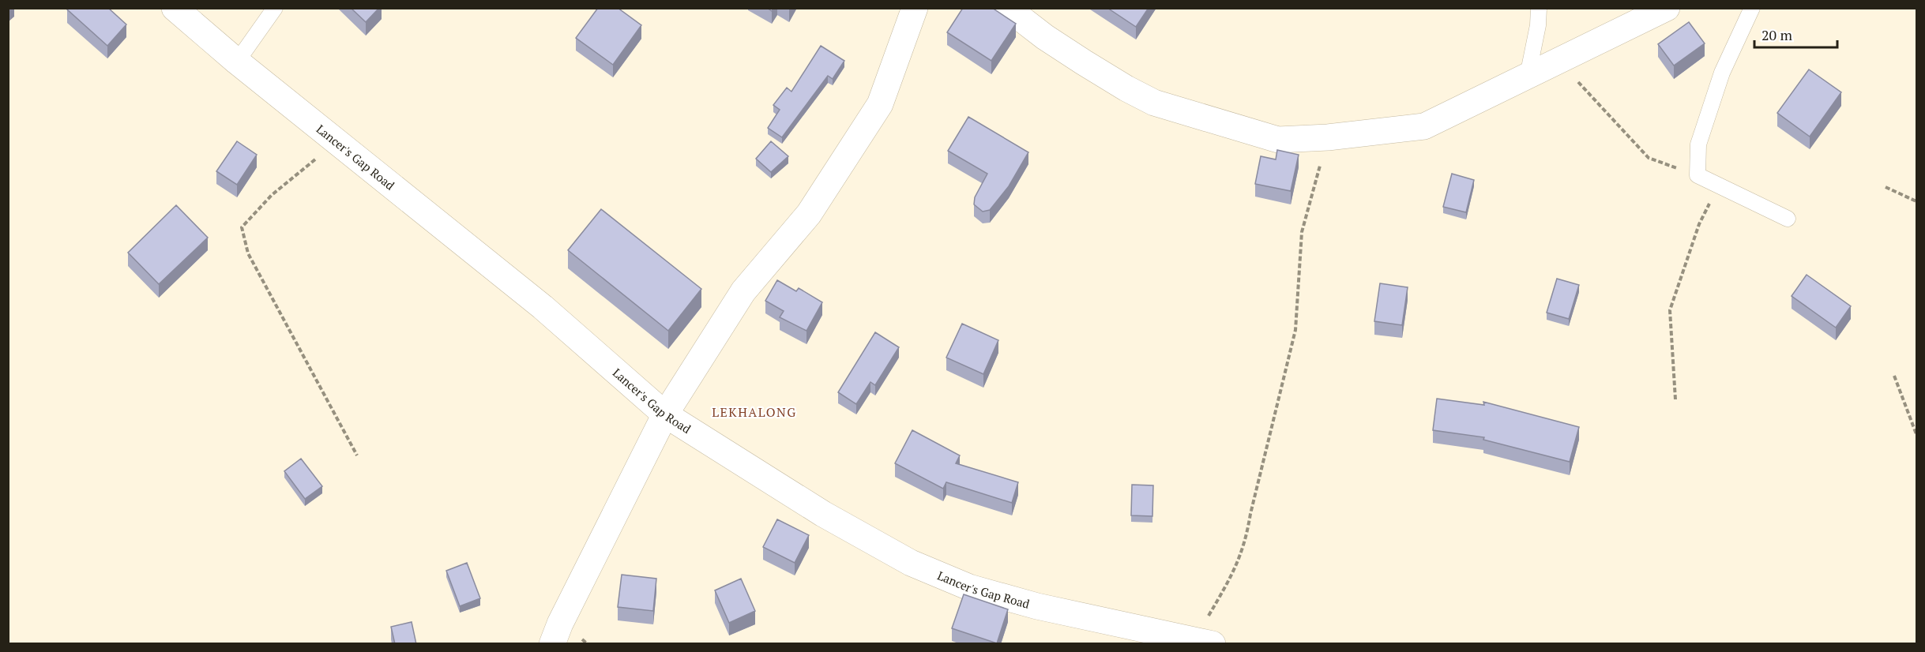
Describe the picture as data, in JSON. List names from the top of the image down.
{
  "streets": {
    "street": ["Lancer's Gap Road"]
  },
  "districts": ["LEKHALONG"],
  "scale_bar": "20 m"
}
